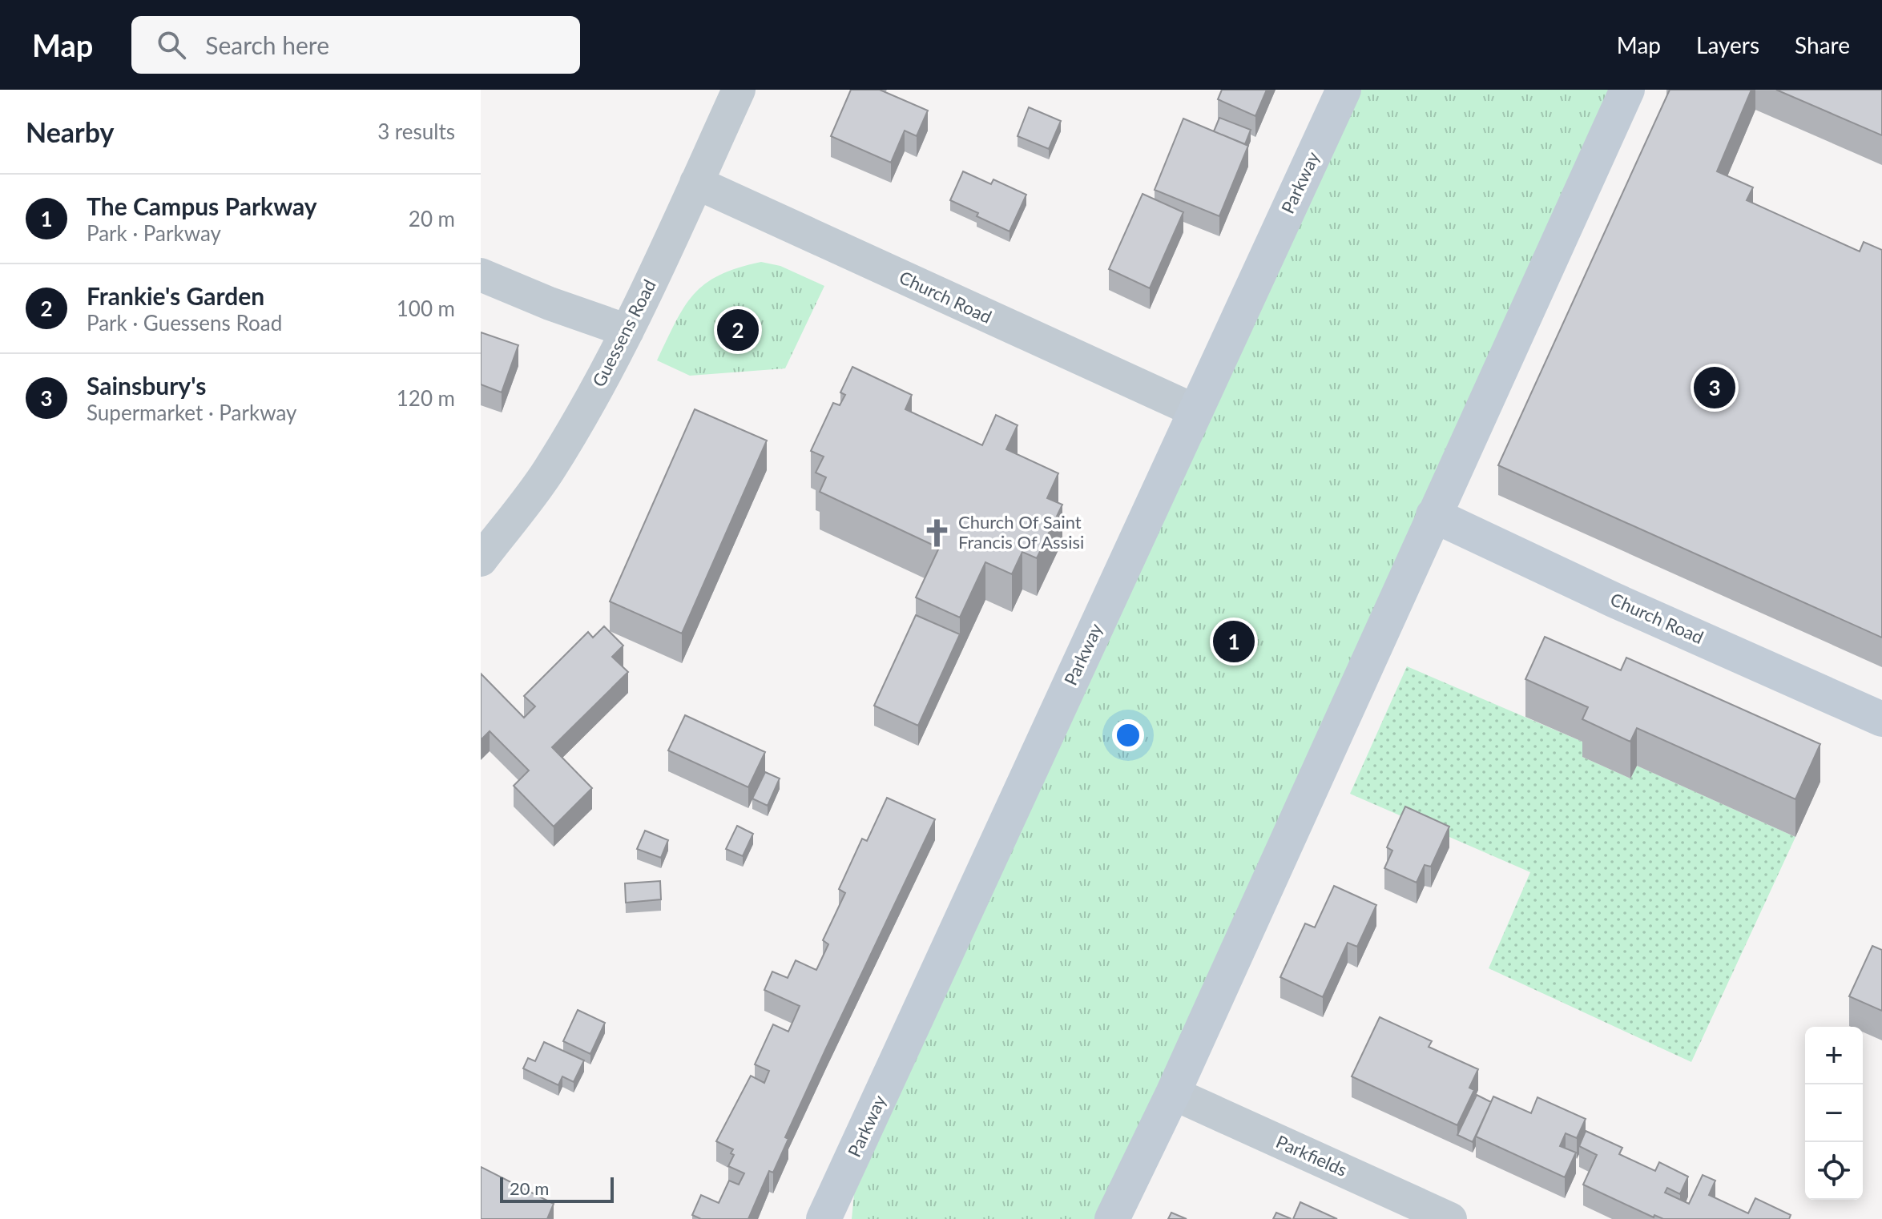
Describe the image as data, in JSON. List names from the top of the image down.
{
  "streets": {
    "street": [
      "Parkway",
      "Church Road",
      "Guessens Road",
      "Parkfields"
    ]
  },
  "crossings": [
    ["Parkway", "Church Road"],
    ["Church Road", "Guessens Road"]
  ],
  "places": {
    "church": ["Church Of Saint Francis Of Assisi"]
  },
  "scale_bar": "20 m",
  "page": {
    "header": "Map",
    "search": "Search here",
    "nav": ["Map", "Layers", "Share"],
    "heading": ["Nearby", "3 results"],
    "list": [
      {
        "mark": "1",
        "name": "The Campus Parkway",
        "note": "Park · Parkway",
        "value": "20 m"
      },
      {
        "mark": "2",
        "name": "Frankie's Garden",
        "note": "Park · Guessens Road",
        "value": "100 m"
      },
      {
        "mark": "3",
        "name": "Sainsbury's",
        "note": "Supermarket · Parkway",
        "value": "120 m"
      }
    ],
    "pins": ["2", "3", "1"],
    "map_buttons": ["+", "−"],
    "scale": "20 m"
  }
}
